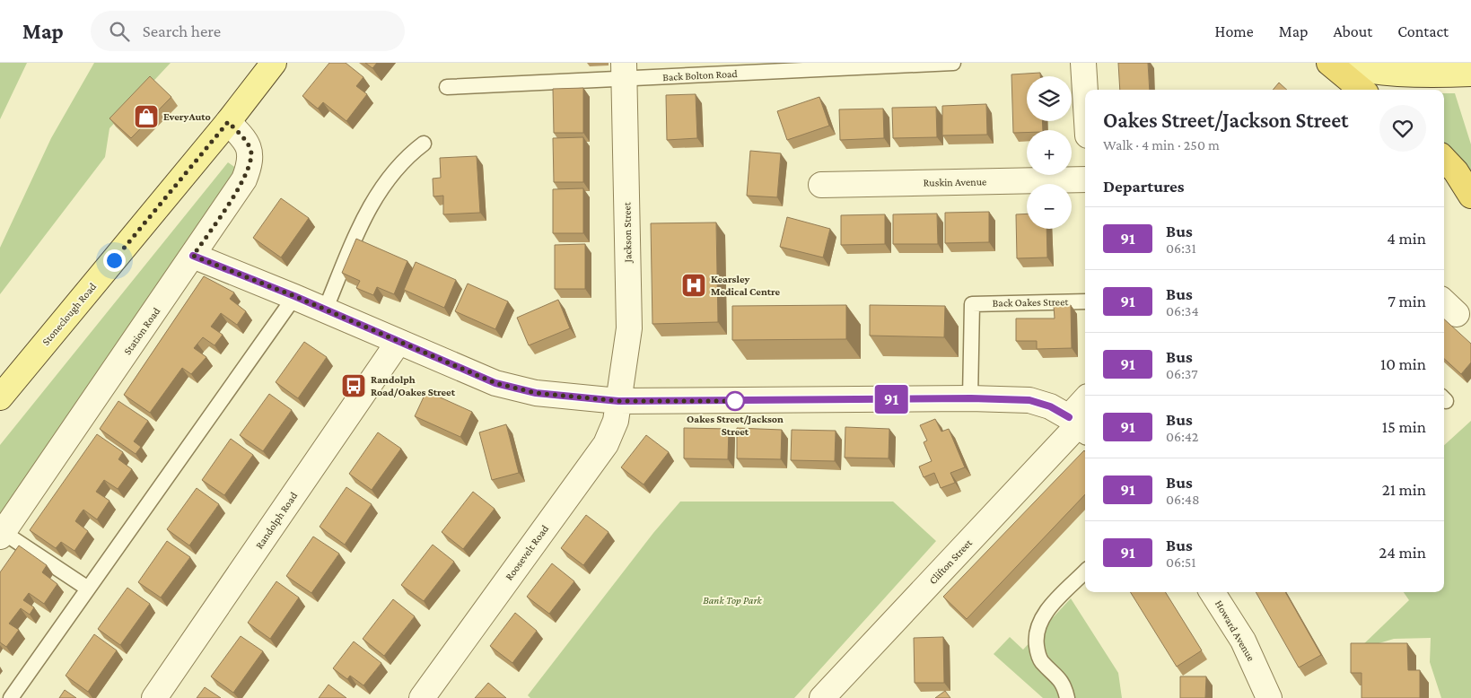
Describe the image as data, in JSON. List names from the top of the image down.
{
  "streets": {
    "main road": ["Stoneclough Road"],
    "street": [
      "Ruskin Avenue",
      "Jackson Street",
      "Station Road",
      "Randolph Road",
      "Roosevelt Road",
      "Clifton Street",
      "Howard Avenue"
    ],
    "lane": ["Back Bolton Road", "Back Oakes Street"]
  },
  "crossings": [
    ["Back Bolton Road", "Jackson Street"],
    ["Jackson Street", "Roosevelt Road"],
    ["Stoneclough Road", "Station Road"]
  ],
  "parks": ["Bank Top Park"],
  "places": {
    "shop": ["EveryAuto"],
    "hospital": ["Kearsley Medical Centre"],
    "bus stop": ["Randolph Road/Oakes Street"],
    "other": ["Oakes Street/Jackson Street"]
  },
  "lines": ["bus line 91"],
  "page": {
    "header": "Map",
    "search": "Search here",
    "nav": [
      "Home",
      "Map",
      "About",
      "Contact"
    ],
    "on_map": "91",
    "map_buttons": ["+", "−"],
    "heading": [
      ["Oakes Street/Jackson Street", "Walk · 4 min · 250 m"],
      "Departures"
    ],
    "list": [
      {
        "mark": "91",
        "name": "Bus",
        "note": "06:31",
        "value": "4 min"
      },
      {
        "mark": "91",
        "name": "Bus",
        "note": "06:34",
        "value": "7 min"
      },
      {
        "mark": "91",
        "name": "Bus",
        "note": "06:37",
        "value": "10 min"
      },
      {
        "mark": "91",
        "name": "Bus",
        "note": "06:42",
        "value": "15 min"
      },
      {
        "mark": "91",
        "name": "Bus",
        "note": "06:48",
        "value": "21 min"
      },
      {
        "mark": "91",
        "name": "Bus",
        "note": "06:51",
        "value": "24 min"
      }
    ]
  }
}
